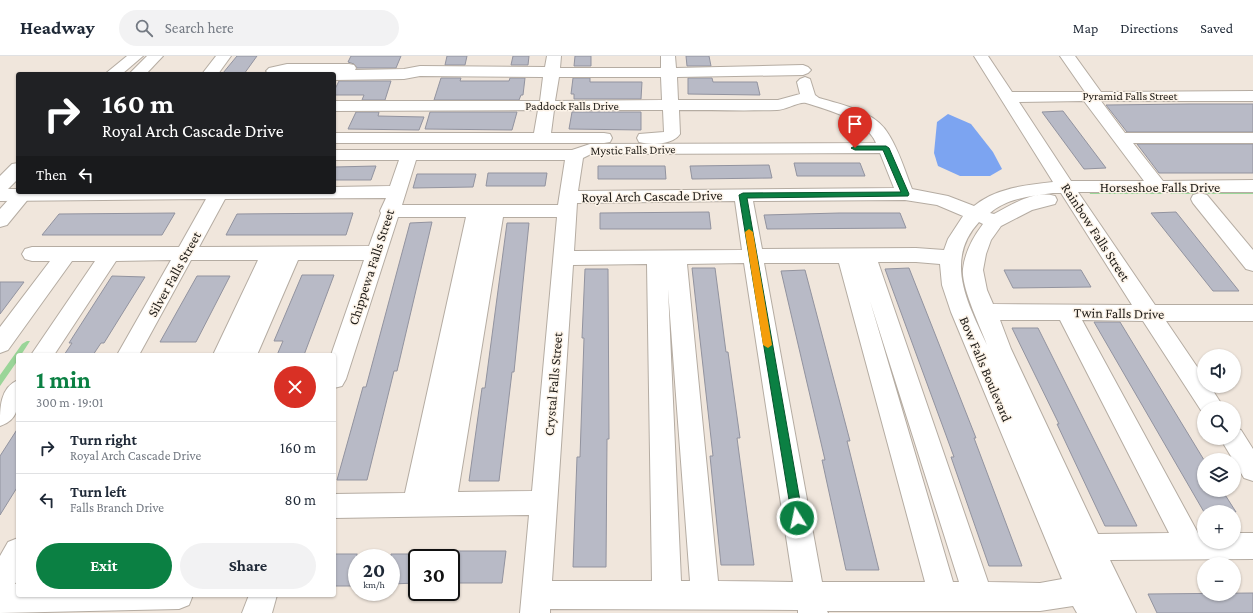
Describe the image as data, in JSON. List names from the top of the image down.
{
  "streets": {
    "street": [
      "Pyramid Falls Street",
      "Paddock Falls Drive",
      "Mystic Falls Drive",
      "Horseshoe Falls Drive",
      "Royal Arch Cascade Drive",
      "Rainbow Falls Street",
      "Chippewa Falls Street",
      "Silver Falls Street",
      "Twin Falls Drive",
      "Bow Falls Boulevard",
      "Crystal Falls Street"
    ]
  },
  "crossings": [
    ["Pyramid Falls Street", "Rainbow Falls Street"],
    ["Mystic Falls Drive", "Chippewa Falls Street"],
    ["Mystic Falls Drive", "Crystal Falls Street"],
    ["Horseshoe Falls Drive", "Rainbow Falls Street"],
    ["Horseshoe Falls Drive", "Bow Falls Boulevard"],
    ["Royal Arch Cascade Drive", "Chippewa Falls Street"],
    ["Royal Arch Cascade Drive", "Bow Falls Boulevard"],
    ["Royal Arch Cascade Drive", "Crystal Falls Street"],
    ["Rainbow Falls Street", "Twin Falls Drive"],
    ["Rainbow Falls Street", "Bow Falls Boulevard"],
    ["Twin Falls Drive", "Bow Falls Boulevard"]
  ],
  "page": {
    "header": "Headway",
    "search": "Search here",
    "nav": ["Map", "Directions", "Saved"],
    "turn": ["160 m", "Royal Arch Cascade Drive"],
    "then": "Then",
    "map_buttons": ["+", "−"],
    "heading": ["1 min", "300 m · 19:01"],
    "list": [
      {
        "name": "Turn right",
        "note": "Royal Arch Cascade Drive",
        "value": "160 m"
      },
      {
        "name": "Turn left",
        "note": "Falls Branch Drive",
        "value": "80 m"
      }
    ],
    "buttons": ["Exit", "Share"],
    "speed": "20 km/h",
    "limit": "30"
  }
}
